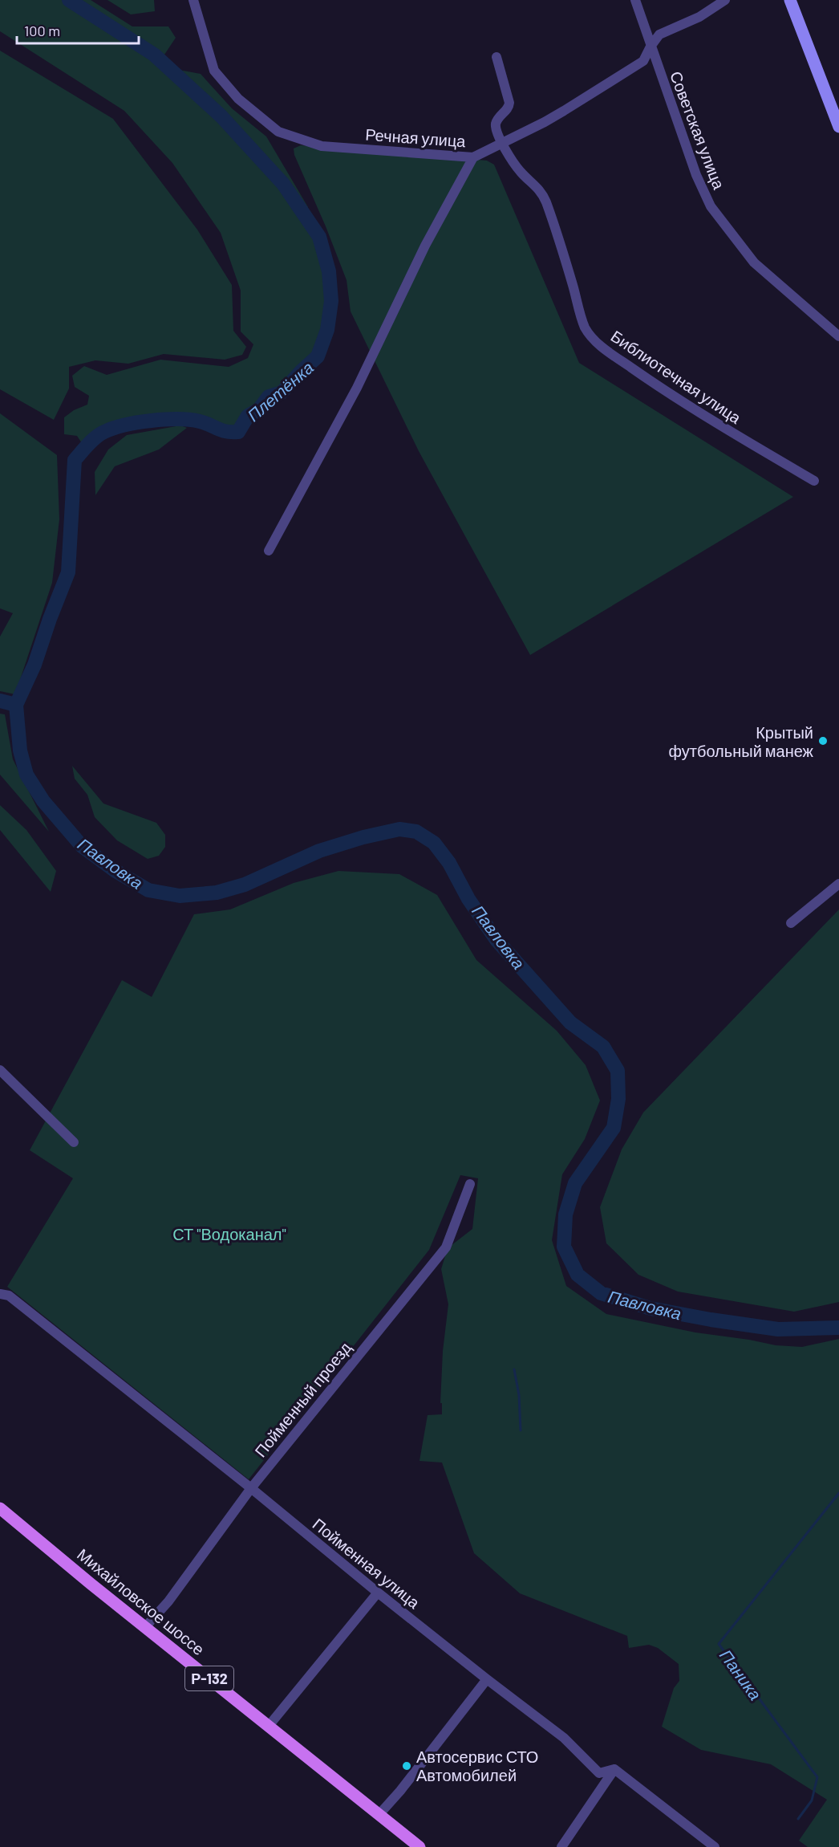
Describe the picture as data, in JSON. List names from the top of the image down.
{
  "streets": {
    "main road": ["Михайловское шоссе", "Р-132"],
    "street": [
      "Советская улица",
      "Речная улица",
      "Библиотечная улица",
      "Пойменный проезд",
      "Пойменная улица"
    ]
  },
  "crossings": [
    ["Советская улица", "Речная улица"],
    ["Речная улица", "Библиотечная улица"],
    ["Пойменный проезд", "Пойменная улица"],
    ["Пойменный проезд", "Михайловское шоссе"]
  ],
  "water": ["Плетёнка", "Павловка", "Паника"],
  "parks": ["СТ \"Водоканал\""],
  "places": ["Крытый футбольный манеж", "Автосервис СТО Автомобилей"],
  "scale_bar": "100 m"
}
